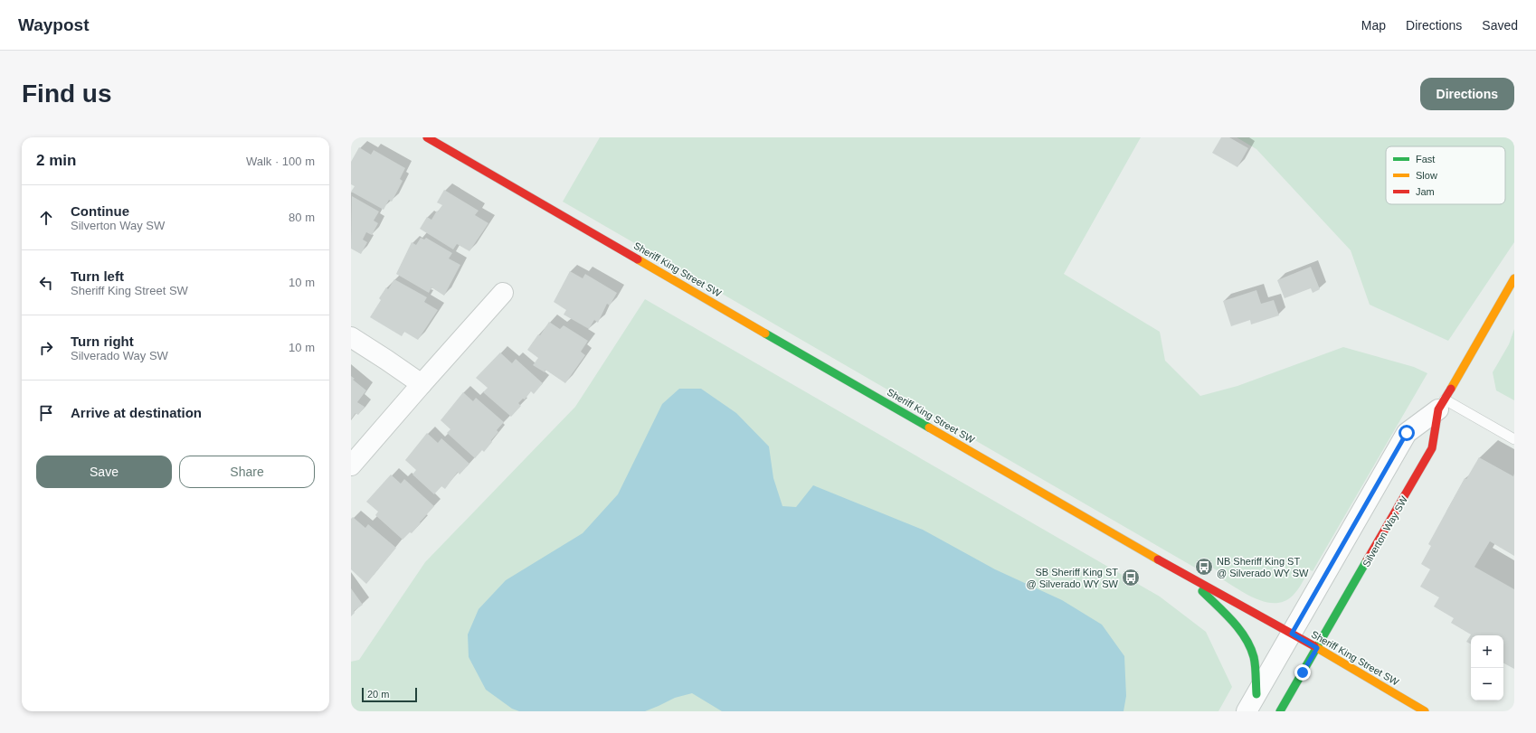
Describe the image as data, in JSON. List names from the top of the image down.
{
  "streets": {
    "main road": ["Sheriff King Street SW", "Silverton Way SW"]
  },
  "crossings": [
    ["Sheriff King Street SW", "Silverton Way SW"]
  ],
  "places": {
    "bus stop": ["NB Sheriff King ST @ Silverado WY SW", "SB Sheriff King ST @ Silverado WY SW"]
  },
  "legend": ["Fast", "Slow", "Jam"],
  "scale_bar": "20 m",
  "page": {
    "header": "Waypost",
    "nav": ["Map", "Directions", "Saved"],
    "buttons": [
      "Directions",
      ["Save", "Share"]
    ],
    "title": "Find us",
    "heading": ["2 min", "Walk · 100 m"],
    "list": [
      ["Continue", "Silverton Way SW", "80 m"],
      ["Turn left", "Sheriff King Street SW", "10 m"],
      ["Turn right", "Silverado Way SW", "10 m"],
      "Arrive at destination"
    ],
    "map_buttons": ["+", "−"],
    "scale": "20 m"
  }
}
